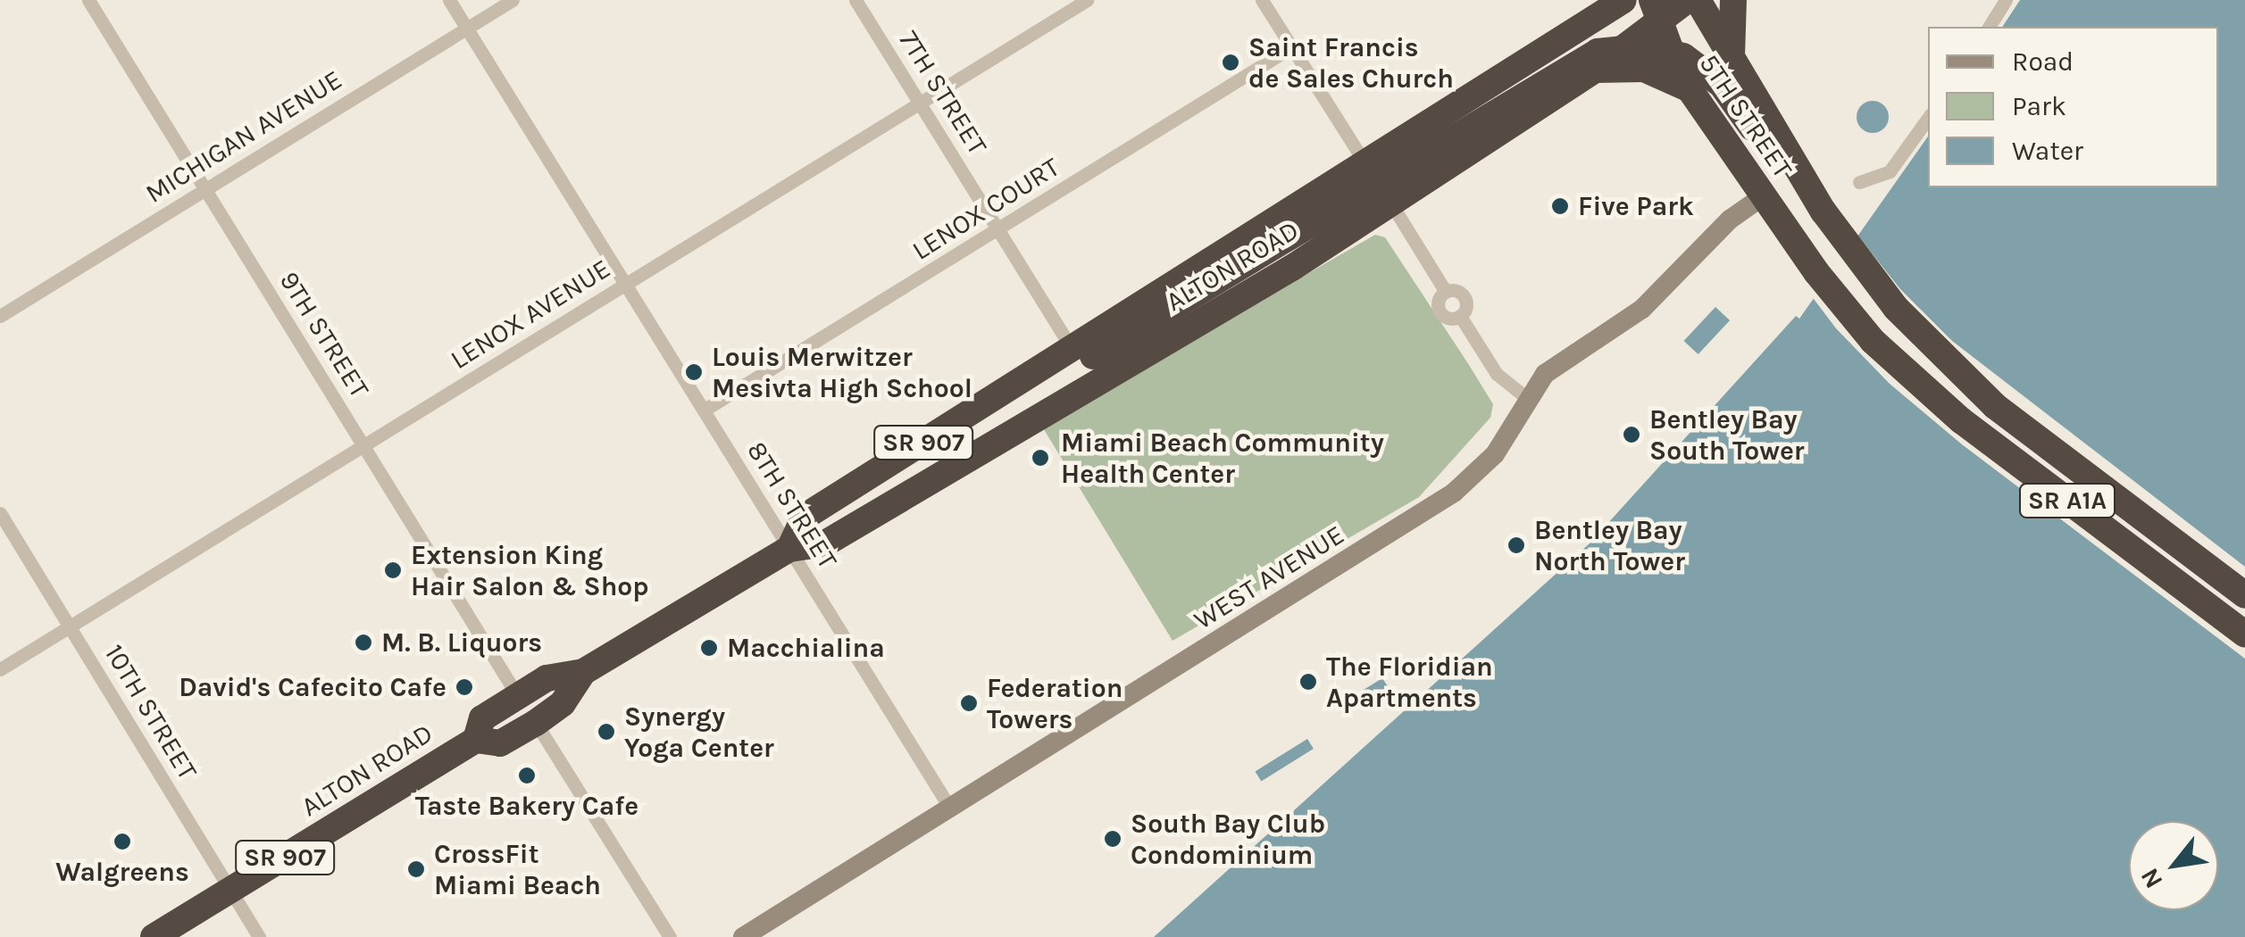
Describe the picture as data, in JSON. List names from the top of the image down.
{
  "streets": {
    "highway": [
      "5TH STREET",
      "ALTON ROAD",
      "SR 907",
      "SR A1A"
    ],
    "street": [
      "7TH STREET",
      "MICHIGAN AVENUE",
      "LENOX COURT",
      "LENOX AVENUE",
      "9TH STREET",
      "8TH STREET",
      "WEST AVENUE",
      "10TH STREET"
    ]
  },
  "crossings": [
    ["7TH STREET", "LENOX COURT"],
    ["7TH STREET", "ALTON ROAD"],
    ["7TH STREET", "LENOX AVENUE"],
    ["5TH STREET", "ALTON ROAD"],
    ["5TH STREET", "SR A1A"],
    ["5TH STREET", "WEST AVENUE"],
    ["MICHIGAN AVENUE", "9TH STREET"],
    ["MICHIGAN AVENUE", "8TH STREET"],
    ["LENOX COURT", "8TH STREET"],
    ["ALTON ROAD", "9TH STREET"],
    ["ALTON ROAD", "8TH STREET"],
    ["ALTON ROAD", "10TH STREET"],
    ["LENOX AVENUE", "9TH STREET"],
    ["LENOX AVENUE", "8TH STREET"],
    ["LENOX AVENUE", "10TH STREET"],
    ["8TH STREET", "WEST AVENUE"]
  ],
  "places": [
    "Saint Francis de Sales Church",
    "Five Park",
    "Louis Merwitzer Mesivta High School",
    "Bentley Bay South Tower",
    "Miami Beach Community Health Center",
    "Bentley Bay North Tower",
    "Extension King Hair Salon & Shop",
    "M. B. Liquors",
    "Macchialina",
    "The Floridian Apartments",
    "David's Cafecito Cafe",
    "Federation Towers",
    "Synergy Yoga Center",
    "Taste Bakery Cafe",
    "South Bay Club Condominium",
    "Walgreens",
    "CrossFit Miami Beach"
  ],
  "legend": ["Road", "Park", "Water"],
  "north": "bottom left"
}
